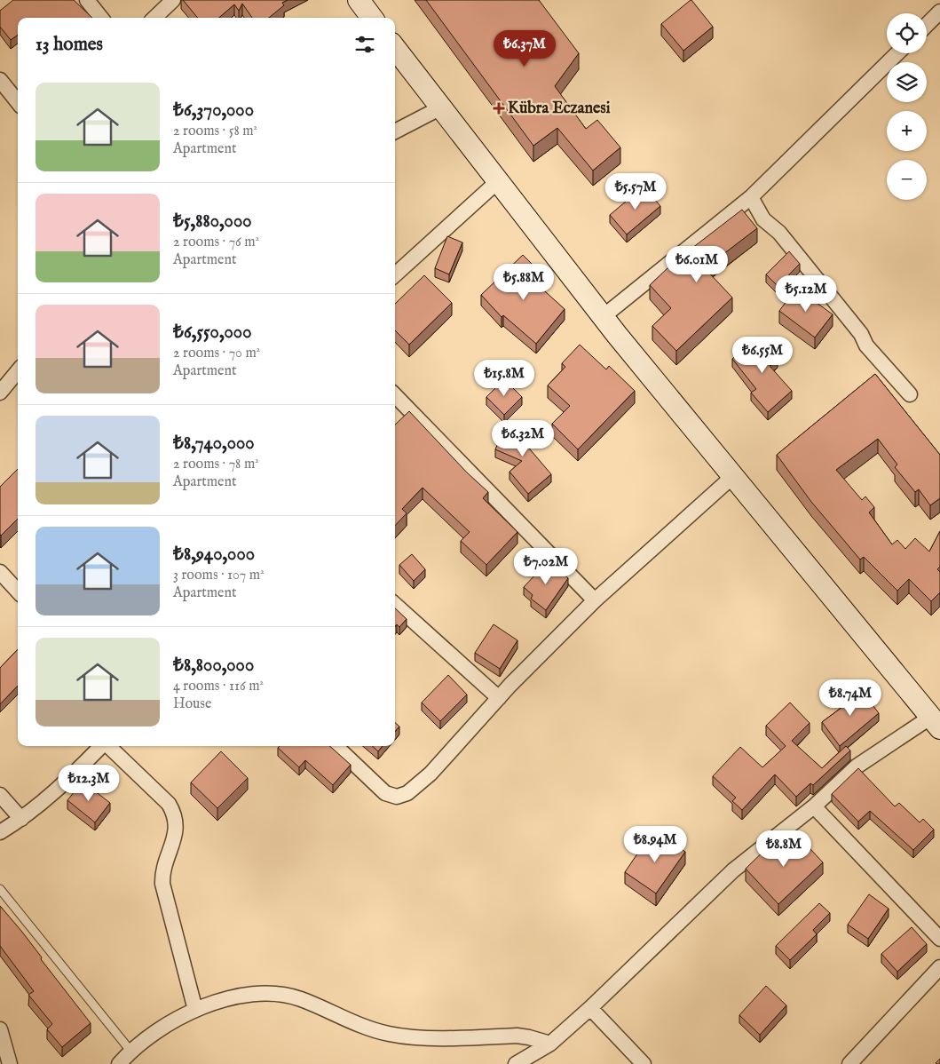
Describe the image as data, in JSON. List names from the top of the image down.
{
  "places": {
    "health": ["Kübra Eczanesi"]
  },
  "page": {
    "map_buttons": ["+", "−"],
    "heading": "13 homes",
    "price": [
      "₺6.37M",
      "₺5.57M",
      "₺6.01M",
      "₺5.88M",
      "₺5.12M",
      "₺6.55M",
      "₺15.8M",
      "₺6.32M",
      "₺7.02M",
      "₺8.74M",
      "₺12.3M",
      "₺8.94M",
      "₺8.8M"
    ],
    "list": [
      {
        "name": "₺6,370,000",
        "note": "2 rooms · 58 m² · Apartment"
      },
      {
        "name": "₺5,880,000",
        "note": "2 rooms · 76 m² · Apartment"
      },
      {
        "name": "₺6,550,000",
        "note": "2 rooms · 70 m² · Apartment"
      },
      {
        "name": "₺8,740,000",
        "note": "2 rooms · 78 m² · Apartment"
      },
      {
        "name": "₺8,940,000",
        "note": "3 rooms · 107 m² · Apartment"
      },
      {
        "name": "₺8,800,000",
        "note": "4 rooms · 116 m² · House"
      }
    ]
  }
}
